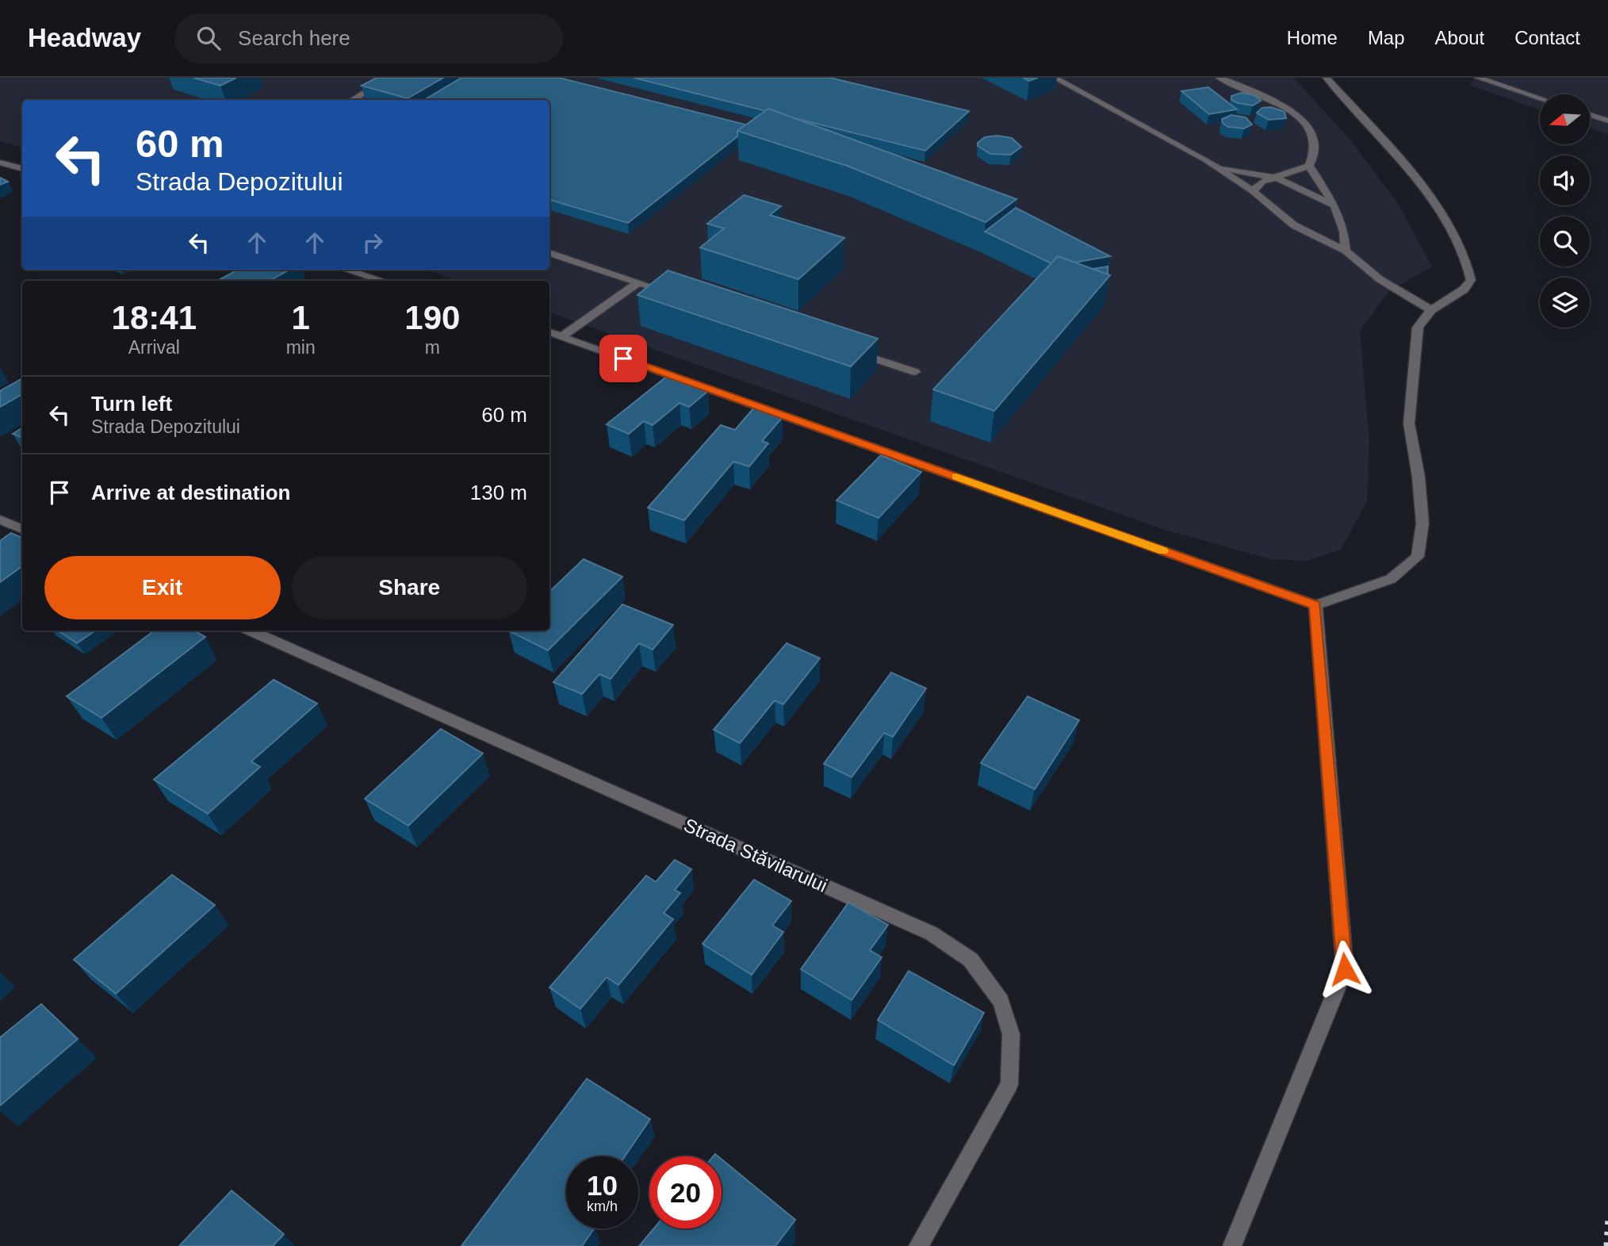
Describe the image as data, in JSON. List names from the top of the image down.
{
  "streets": {
    "street": ["Strada Stăvilarului"]
  },
  "north": "left",
  "page": {
    "header": "Headway",
    "search": "Search here",
    "nav": [
      "Home",
      "Map",
      "About",
      "Contact"
    ],
    "turn": ["60 m", "Strada Depozitului"],
    "eta": [
      "18:41",
      "Arrival",
      "1",
      "min",
      "190",
      "m"
    ],
    "list": [
      {
        "name": "Turn left",
        "note": "Strada Depozitului",
        "value": "60 m"
      },
      {
        "name": "Arrive at destination",
        "value": "130 m"
      }
    ],
    "buttons": ["Exit", "Share"],
    "speed": "10 km/h",
    "limit": "20"
  }
}
